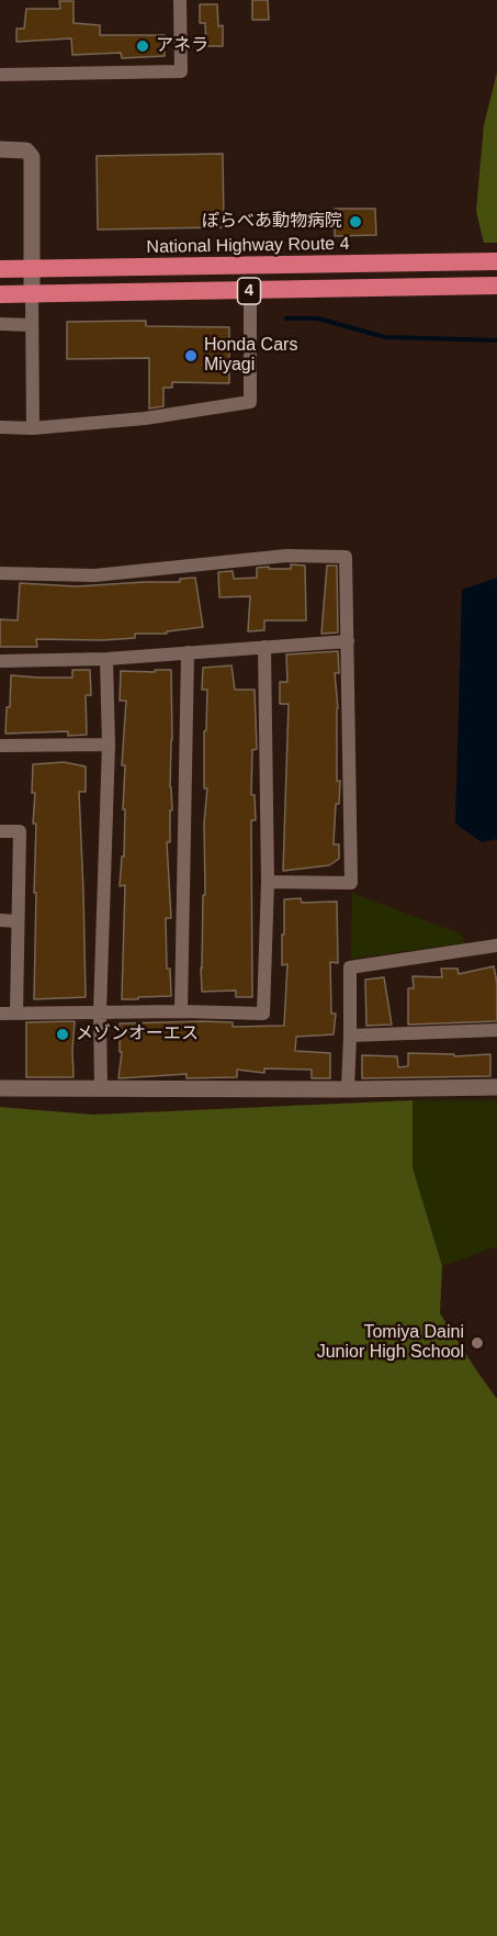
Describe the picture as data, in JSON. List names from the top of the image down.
{
  "streets": {
    "highway": ["National Highway Route 4", "4"]
  },
  "places": [
    "アネラ",
    "ぽらべあ動物病院",
    "Honda Cars Miyagi",
    "メゾンオーエス",
    "Tomiya Daini Junior High School"
  ]
}
